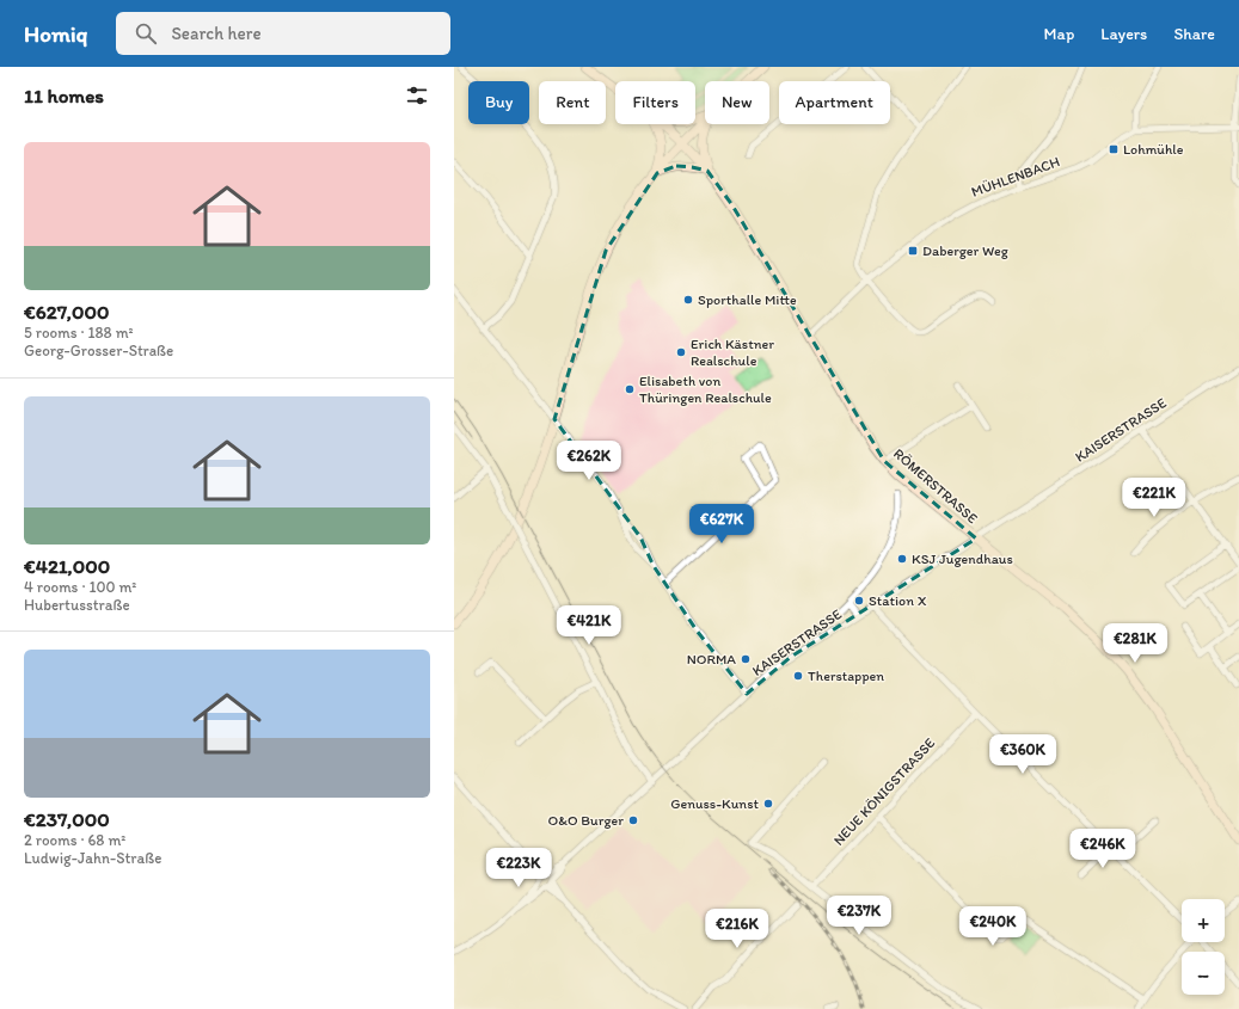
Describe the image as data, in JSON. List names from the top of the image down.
{
  "streets": {
    "main road": ["RÖMERSTRASSE"],
    "street": ["MÜHLENBACH", "KAISERSTRASSE", "NEUE KÖNIGSTRASSE"]
  },
  "crossings": [
    ["MÜHLENBACH", "RÖMERSTRASSE"],
    ["KAISERSTRASSE", "RÖMERSTRASSE"]
  ],
  "places": {
    "transit": ["Lohmühle", "Daberger Weg"],
    "other": [
      "Sporthalle Mitte",
      "Erich Kästner Realschule",
      "Elisabeth von Thüringen Realschule",
      "KSJ Jugendhaus",
      "Station X",
      "NORMA",
      "Therstappen",
      "Genuss-Kunst",
      "O&O Burger"
    ]
  },
  "page": {
    "header": "Homiq",
    "search": "Search here",
    "nav": ["Map", "Layers", "Share"],
    "heading": "11 homes",
    "chip": [
      "Buy",
      "Rent",
      "Filters",
      "New",
      "Apartment"
    ],
    "list": [
      {
        "name": "€627,000",
        "note": "5 rooms · 188 m² · Georg-Grosser-Straße"
      },
      {
        "name": "€421,000",
        "note": "4 rooms · 100 m² · Hubertusstraße"
      },
      {
        "name": "€237,000",
        "note": "2 rooms · 68 m² · Ludwig-Jahn-Straße"
      }
    ],
    "price": [
      "€262K",
      "€221K",
      "€627K",
      "€421K",
      "€281K",
      "€360K",
      "€246K",
      "€223K",
      "€237K",
      "€240K",
      "€216K"
    ],
    "map_buttons": ["+", "−"]
  }
}
